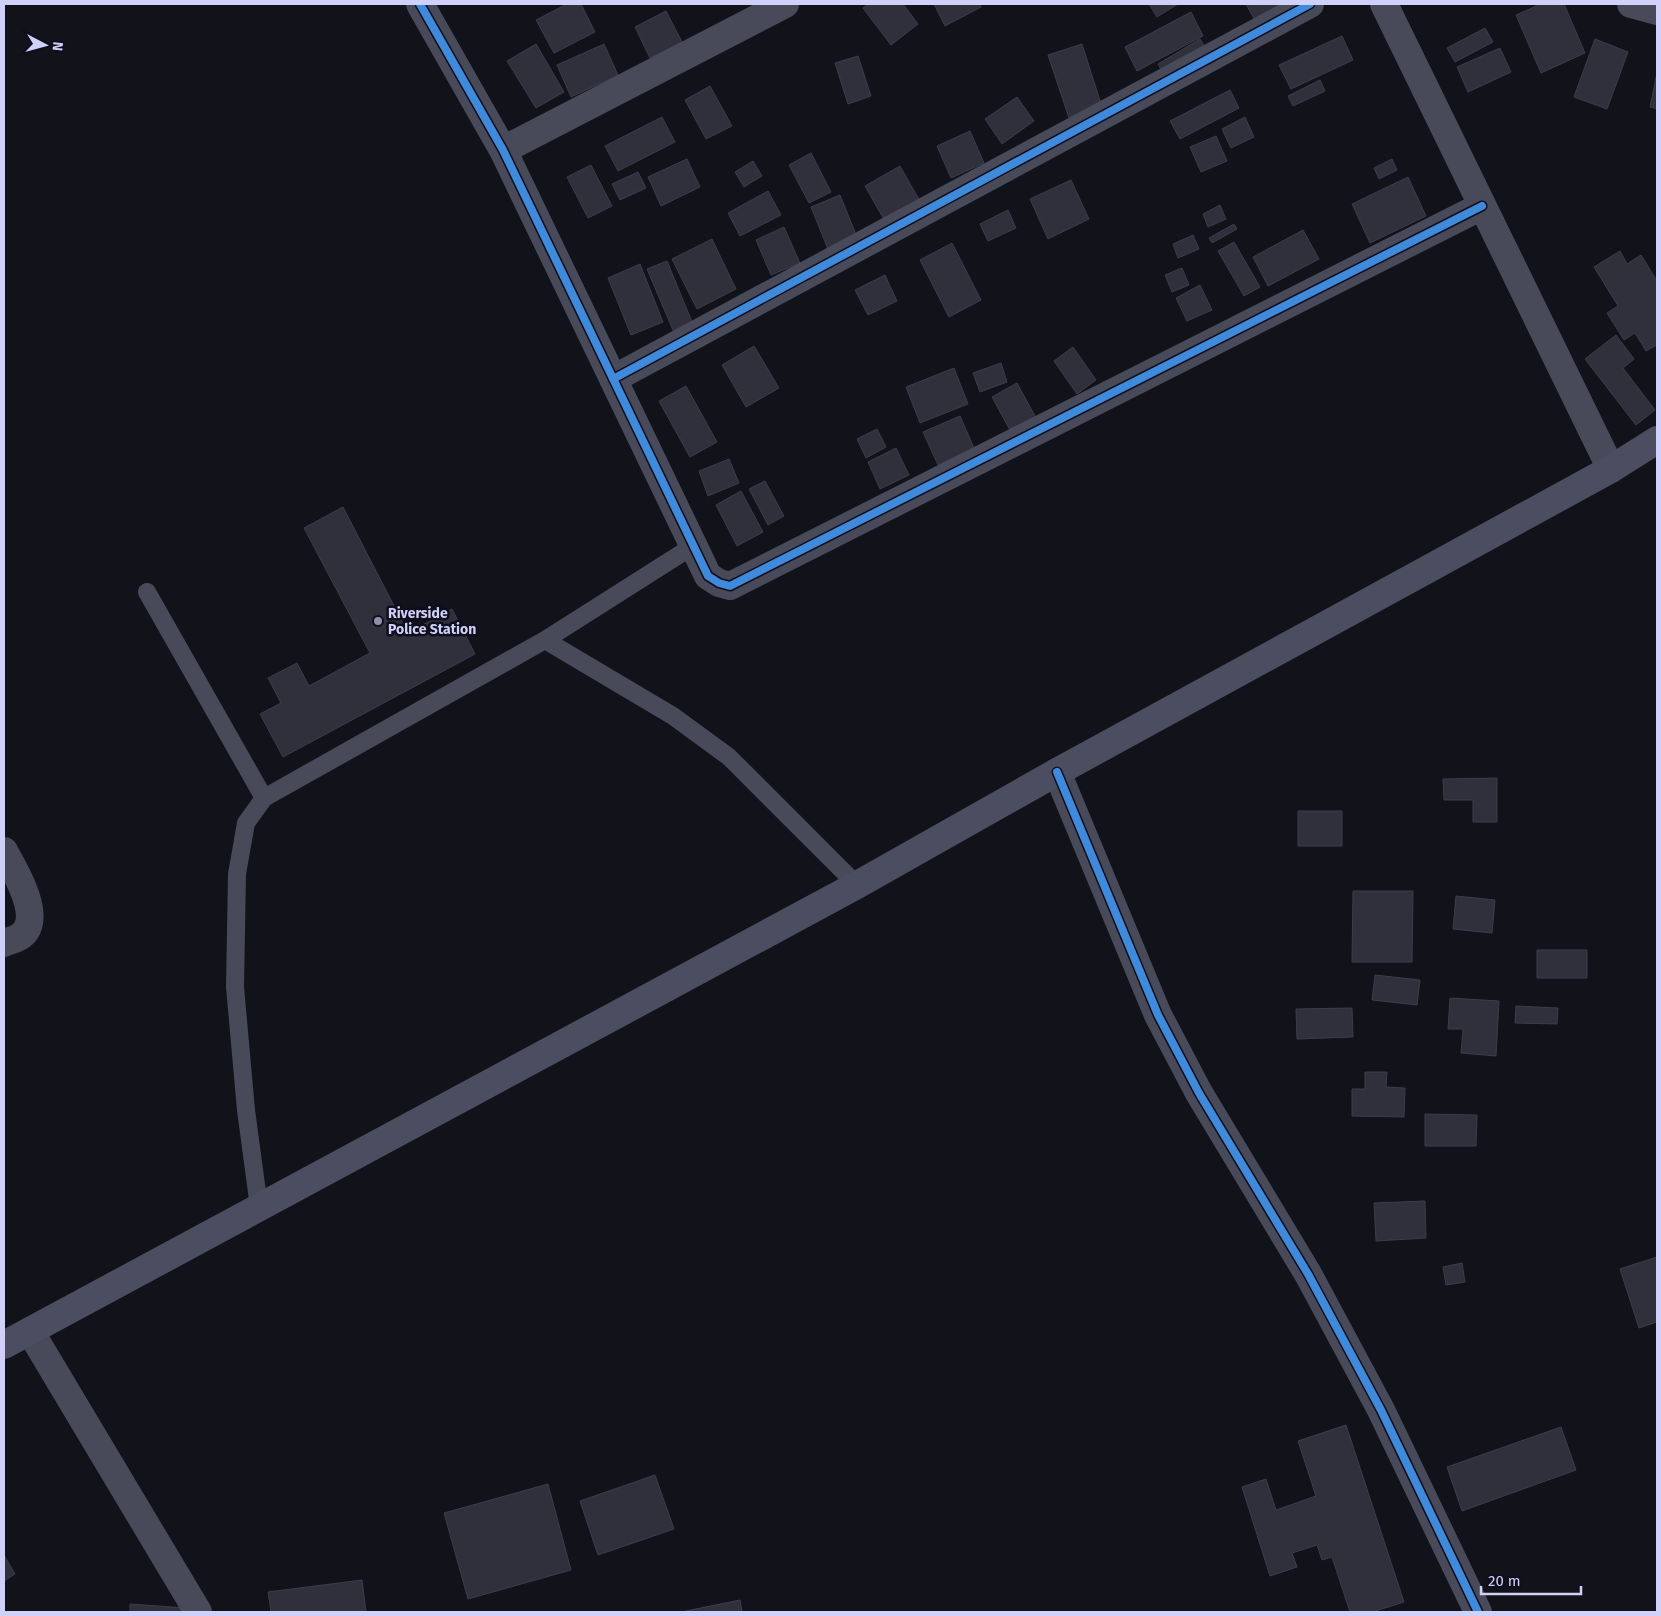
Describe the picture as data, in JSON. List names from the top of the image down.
{
  "places": ["Riverside Police Station"],
  "scale_bar": "20 m",
  "north": "right"
}
